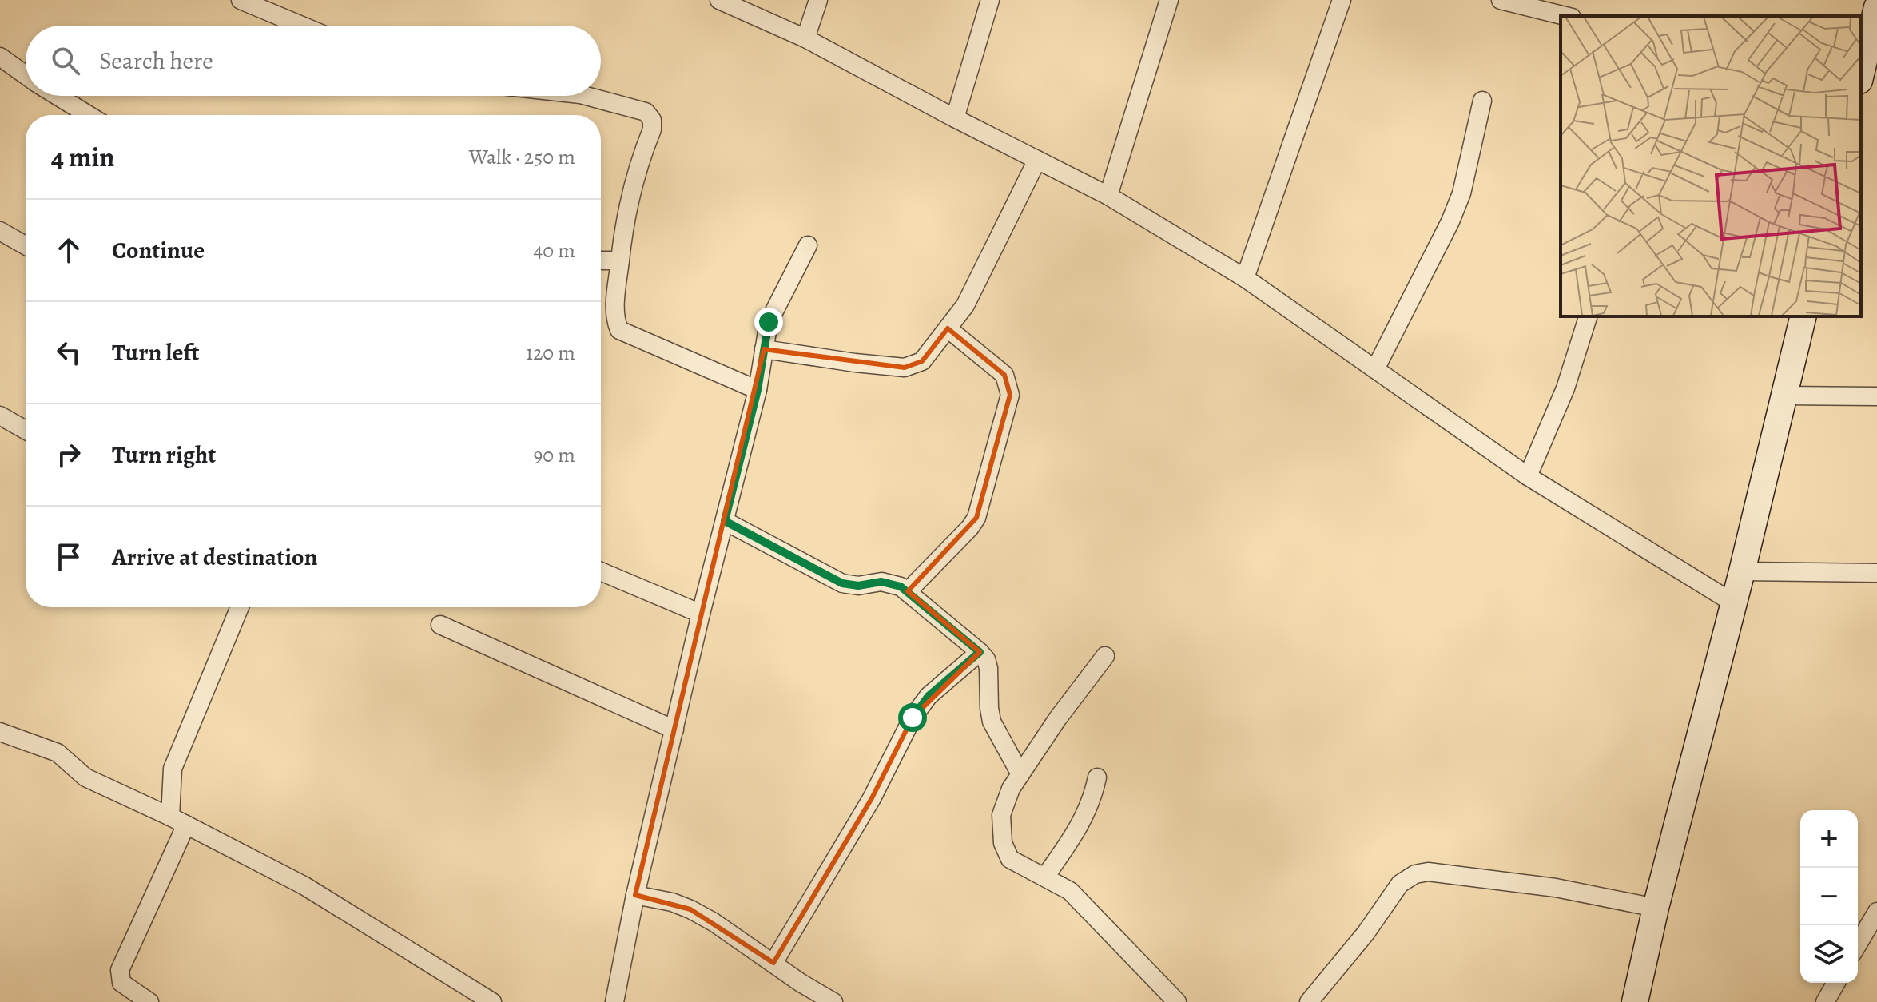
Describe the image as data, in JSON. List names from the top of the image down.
{
  "page": {
    "search": "Search here",
    "heading": ["4 min", "Walk · 250 m"],
    "list": [
      ["Continue", "40 m"],
      ["Turn left", "120 m"],
      ["Turn right", "90 m"],
      "Arrive at destination"
    ],
    "map_buttons": ["+", "−"]
  }
}
